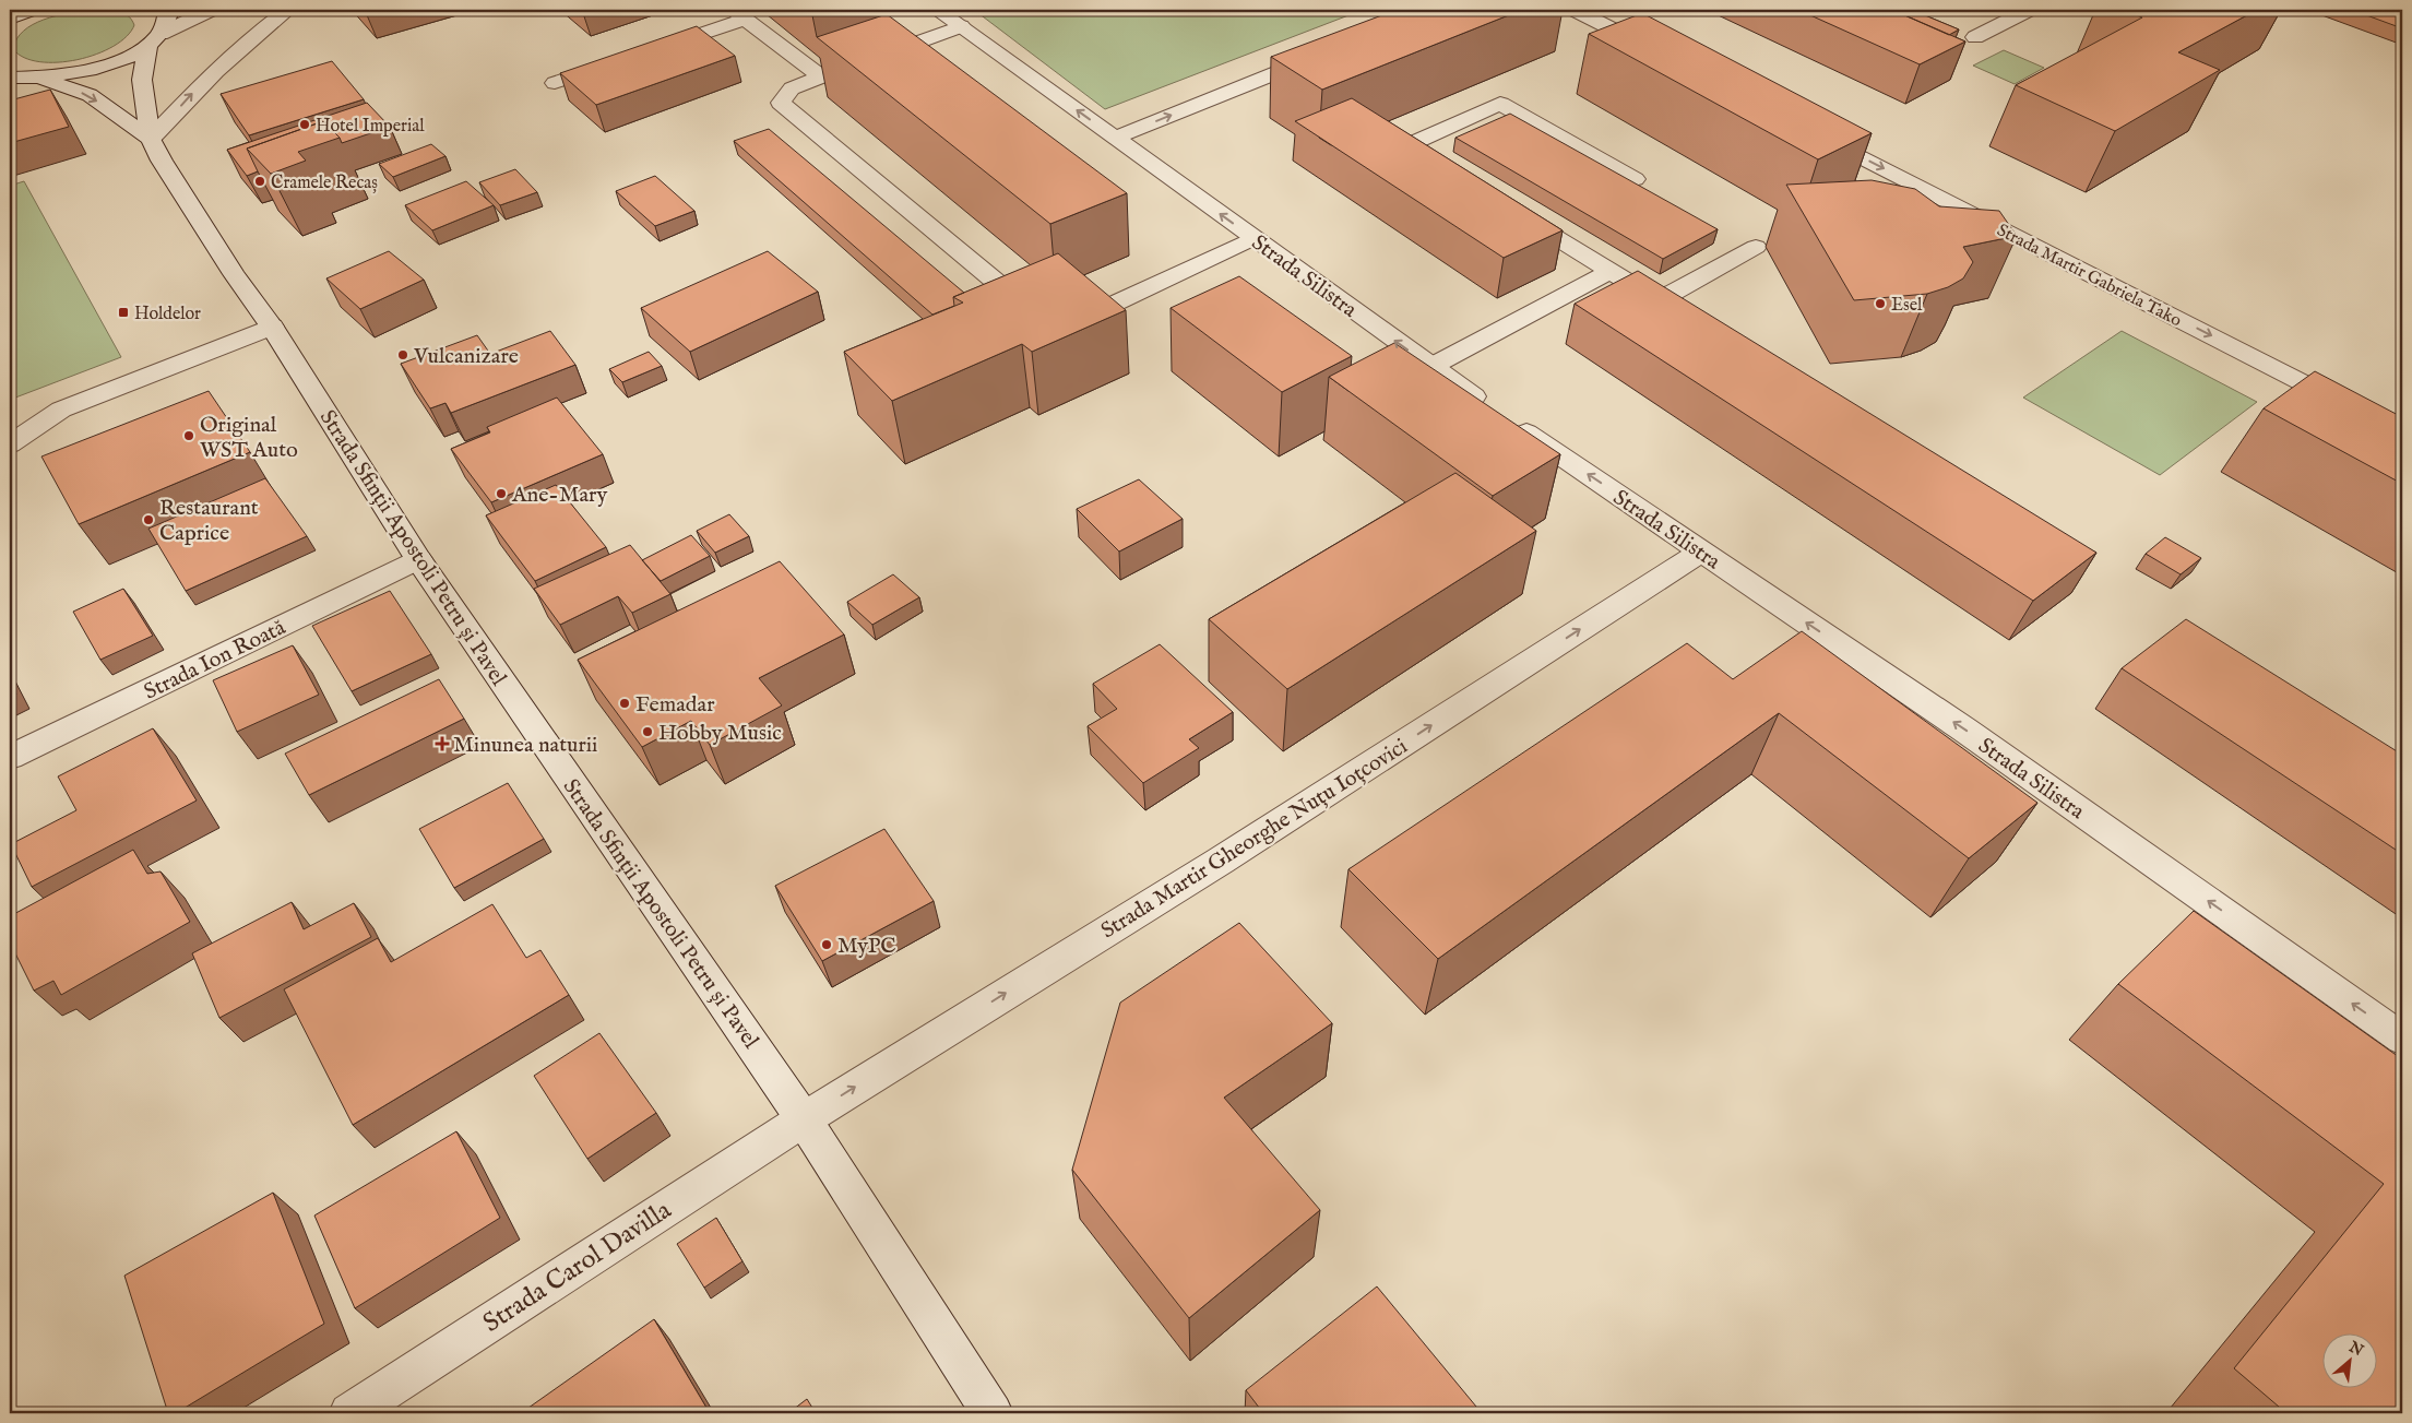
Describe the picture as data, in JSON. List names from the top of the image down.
{
  "streets": {
    "street": [
      "Strada Martir Gabriela Tako",
      "Strada Silistra",
      "Strada Sfinții Apostoli Petru și Pavel",
      "Strada Ion Roată",
      "Strada Martir Gheorghe Nuțu Ioțcovici",
      "Strada Carol Davilla"
    ]
  },
  "crossings": [
    ["Strada Silistra", "Strada Martir Gheorghe Nuțu Ioțcovici"],
    ["Strada Sfinții Apostoli Petru și Pavel", "Strada Ion Roată"],
    ["Strada Sfinții Apostoli Petru și Pavel", "Strada Martir Gheorghe Nuțu Ioțcovici"],
    ["Strada Sfinții Apostoli Petru și Pavel", "Strada Carol Davilla"],
    ["Strada Martir Gheorghe Nuțu Ioțcovici", "Strada Carol Davilla"]
  ],
  "one_way": ["Strada Martir Gabriela Tako", "Strada Silistra", "Strada Martir Gheorghe Nuțu Ioțcovici"],
  "places": {
    "other": [
      "Hotel Imperial",
      "Cramele Recaș",
      "Esel",
      "Vulcanizare",
      "Original WST Auto",
      "Ane-Mary",
      "Restaurant Caprice",
      "Femadar",
      "Hobby Music",
      "MyPC"
    ],
    "transit": ["Holdelor"],
    "health": ["Minunea naturii"]
  },
  "north": "top right"
}
